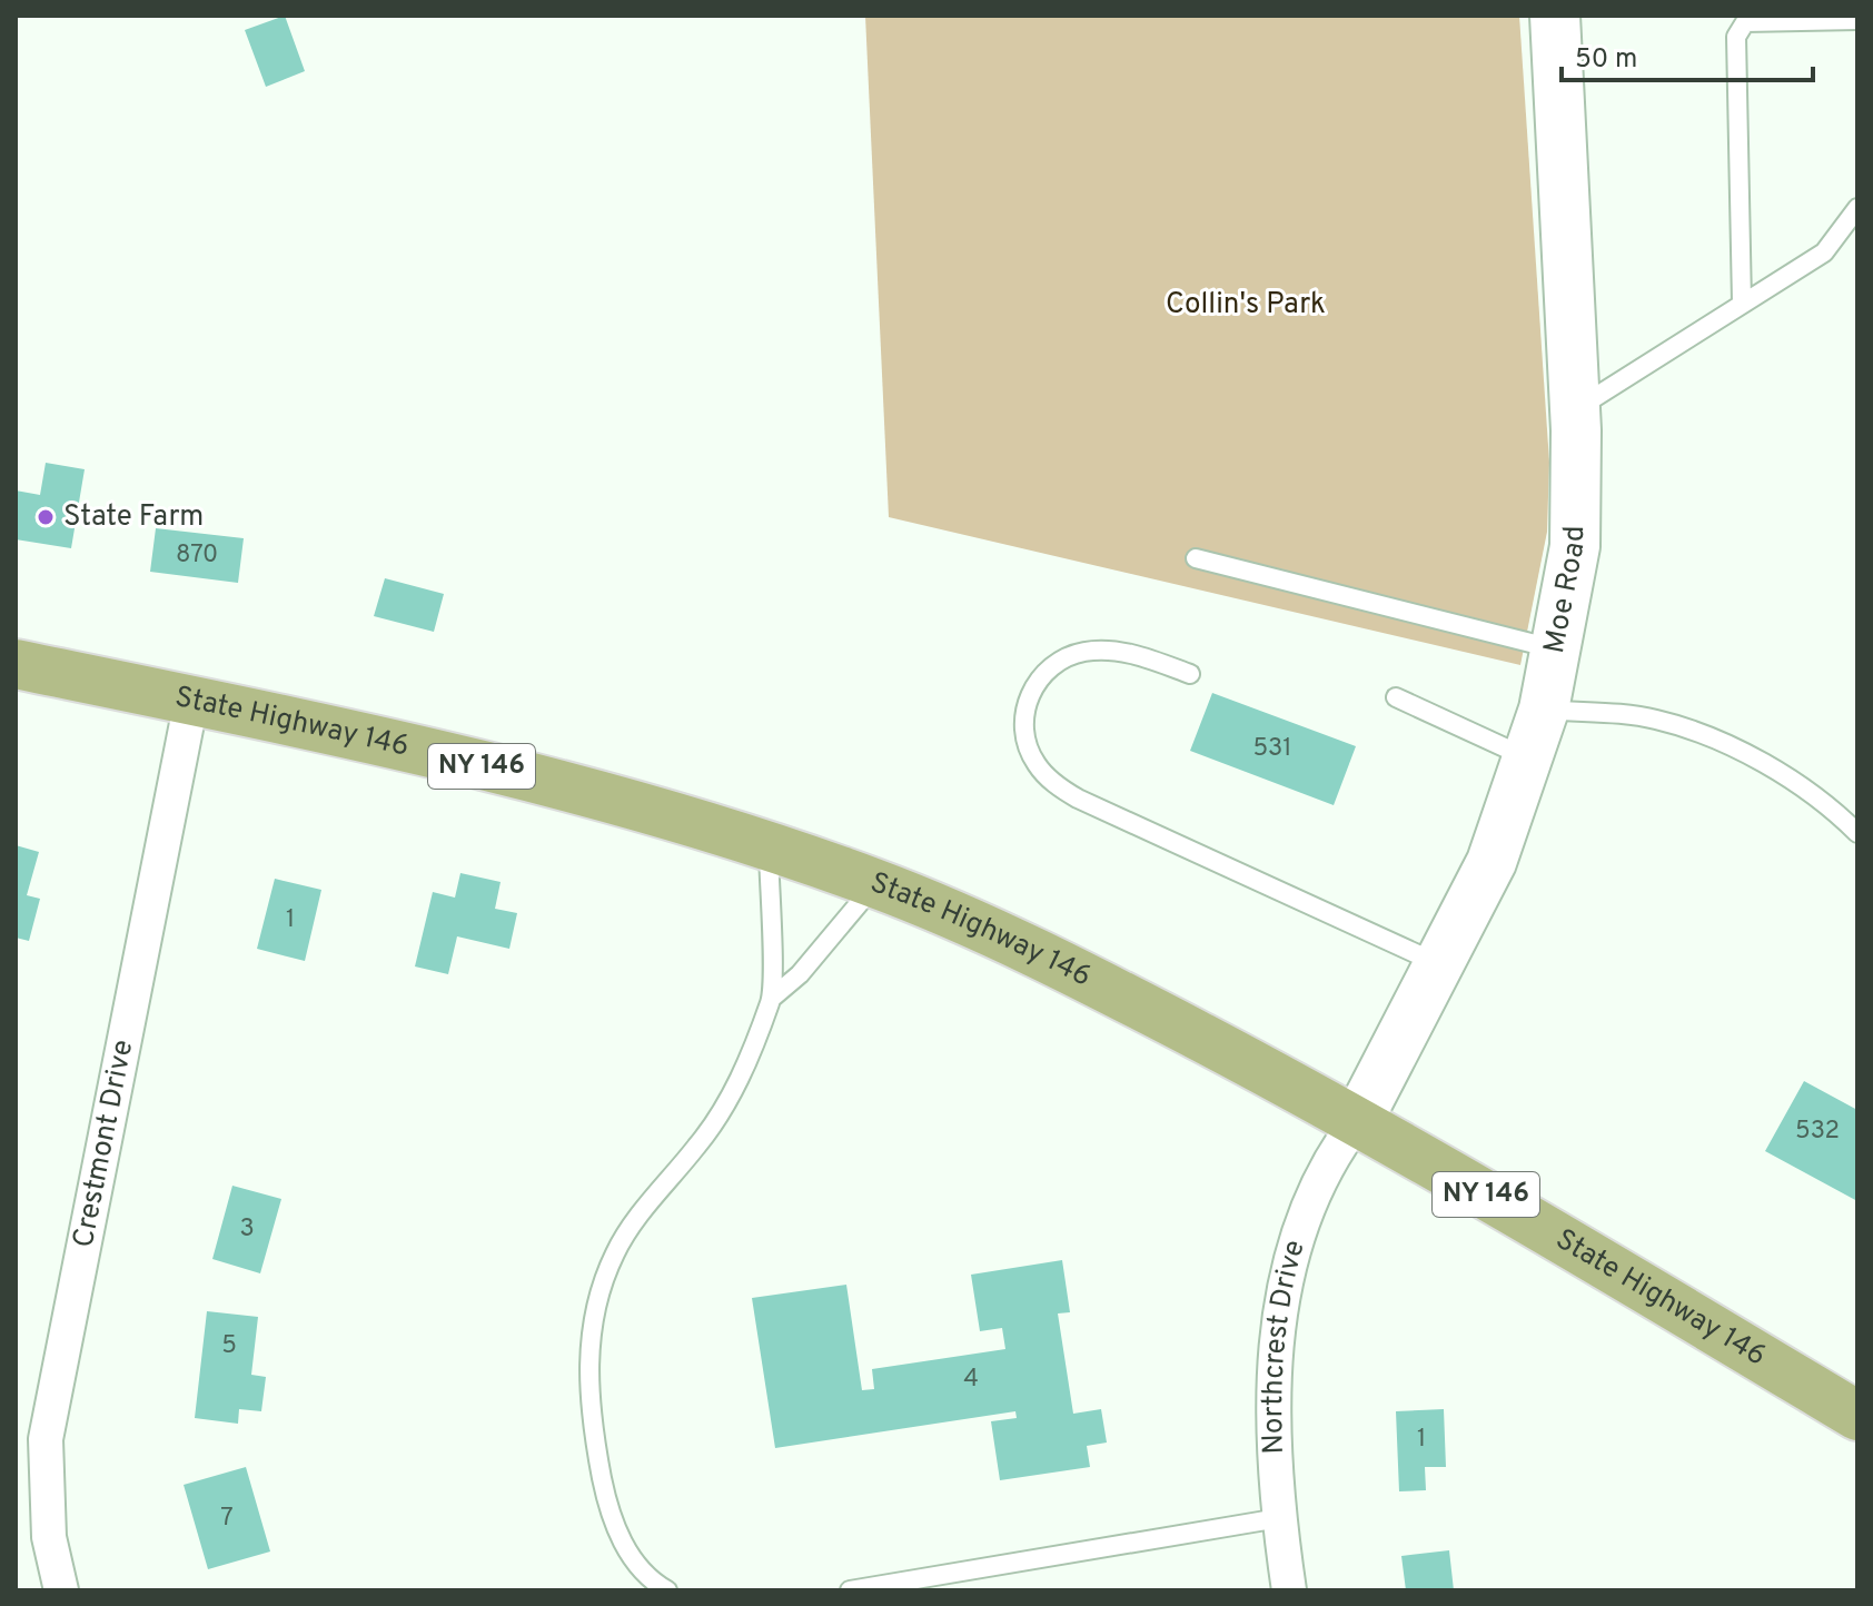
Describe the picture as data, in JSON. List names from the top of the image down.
{
  "streets": {
    "main road": ["State Highway 146", "NY 146"],
    "street": ["Moe Road", "Crestmont Drive", "Northcrest Drive"]
  },
  "crossings": [
    ["Moe Road", "State Highway 146"],
    ["Moe Road", "Northcrest Drive"],
    ["State Highway 146", "Crestmont Drive"],
    ["State Highway 146", "Northcrest Drive"]
  ],
  "parks": ["Collin's Park"],
  "places": ["State Farm"],
  "house_numbers": [
    "870",
    "531",
    "1",
    "532",
    "3",
    "5",
    "4",
    "1",
    "7"
  ],
  "scale_bar": "50 m"
}
